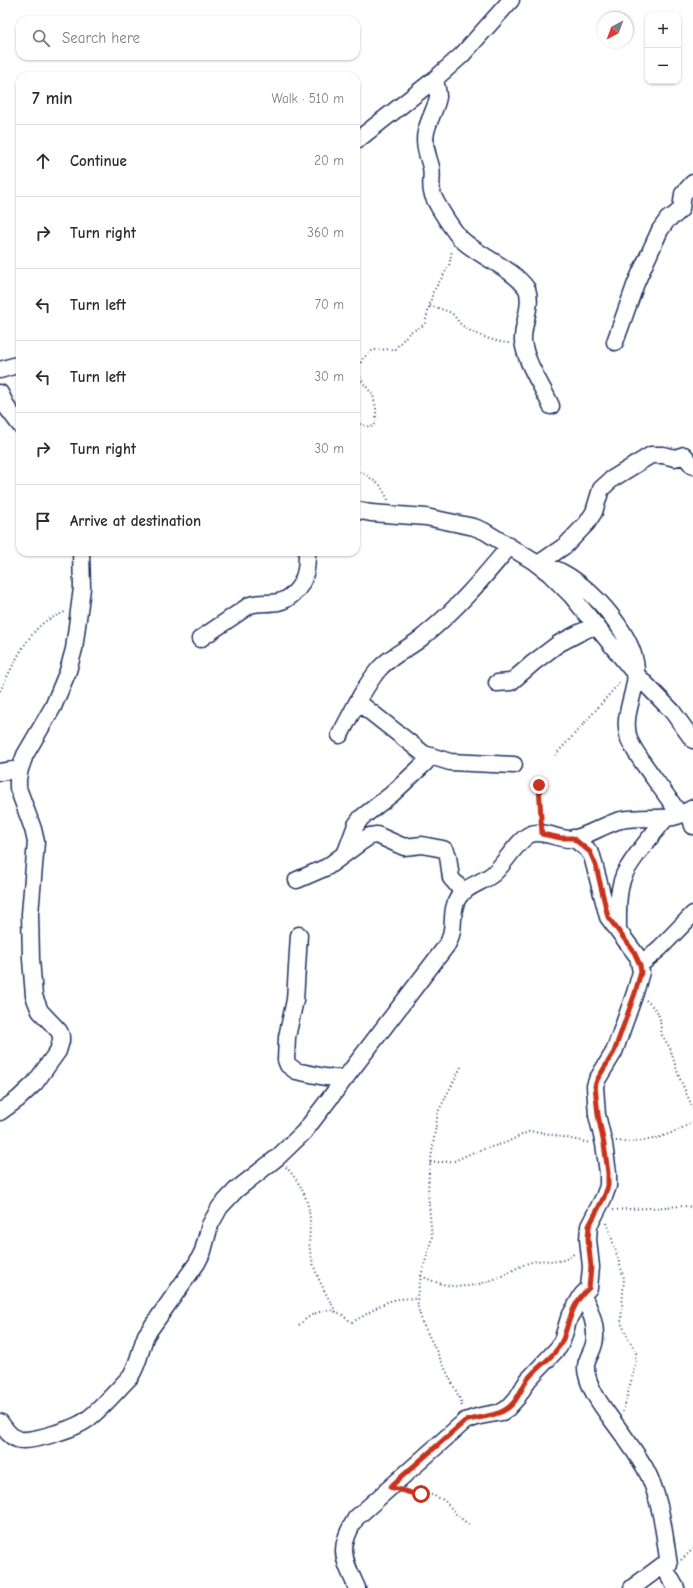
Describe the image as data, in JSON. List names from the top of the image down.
{
  "north": "bottom left",
  "page": {
    "map_buttons": ["+", "−"],
    "search": "Search here",
    "heading": ["7 min", "Walk · 510 m"],
    "list": [
      ["Continue", "20 m"],
      ["Turn right", "360 m"],
      ["Turn left", "70 m"],
      ["Turn left", "30 m"],
      ["Turn right", "30 m"],
      "Arrive at destination"
    ]
  }
}
